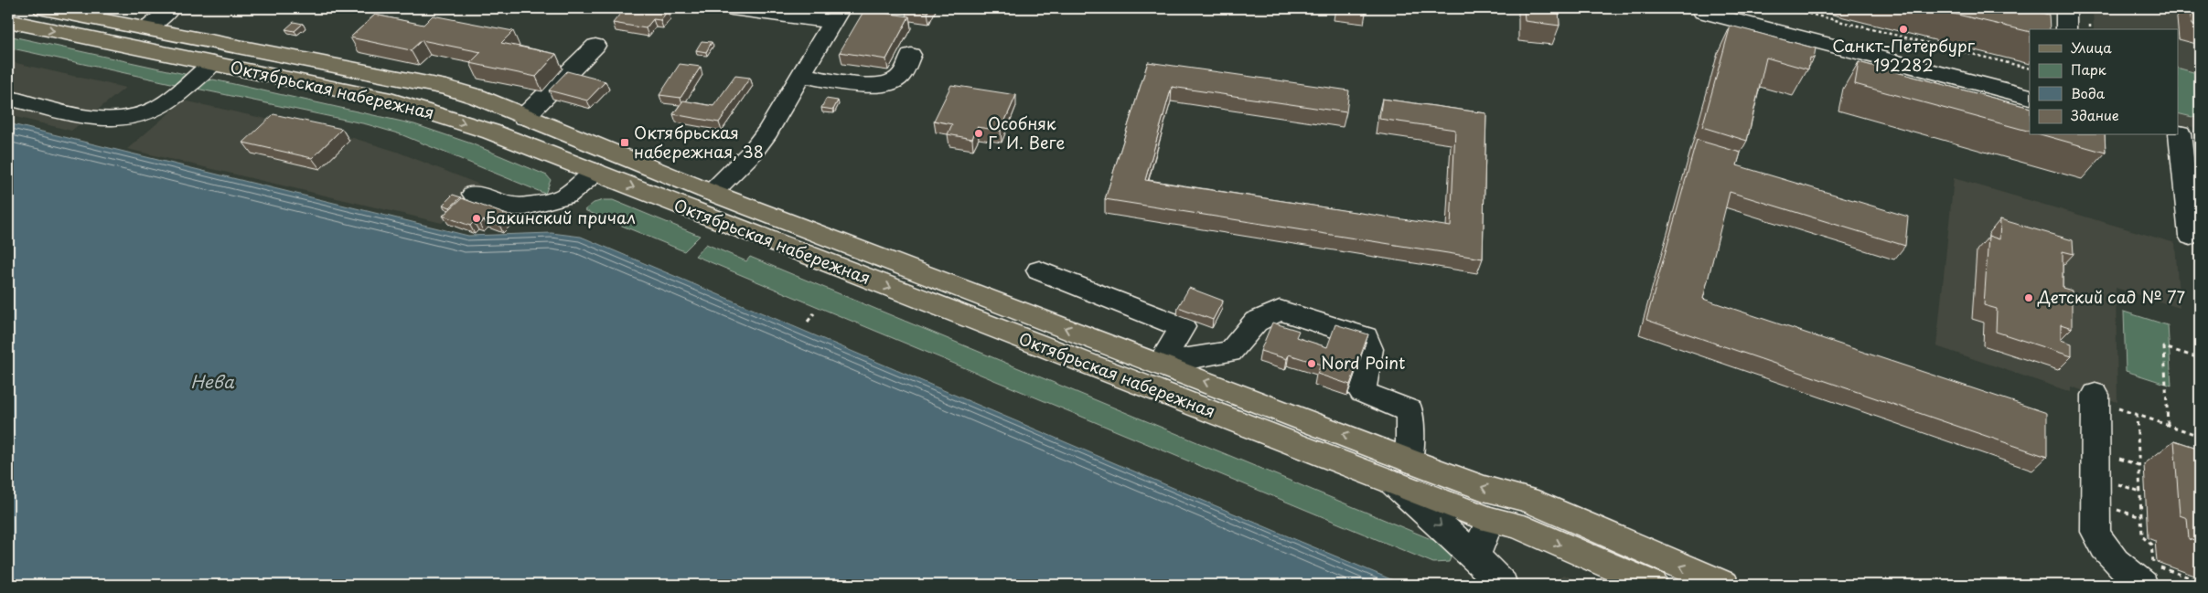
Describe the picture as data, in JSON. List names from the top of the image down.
{
  "streets": {
    "main road": ["Октябрьская набережная"]
  },
  "water": ["Нева"],
  "places": {
    "other": [
      "Санкт-Петербург 192282",
      "Особняк Г. И. Веге",
      "Бакинский причал",
      "Детский сад № 77",
      "Nord Point"
    ],
    "transit": ["Октябрьская набережная, 38"]
  },
  "legend": [
    "Улица",
    "Парк",
    "Вода",
    "Здание"
  ]
}
